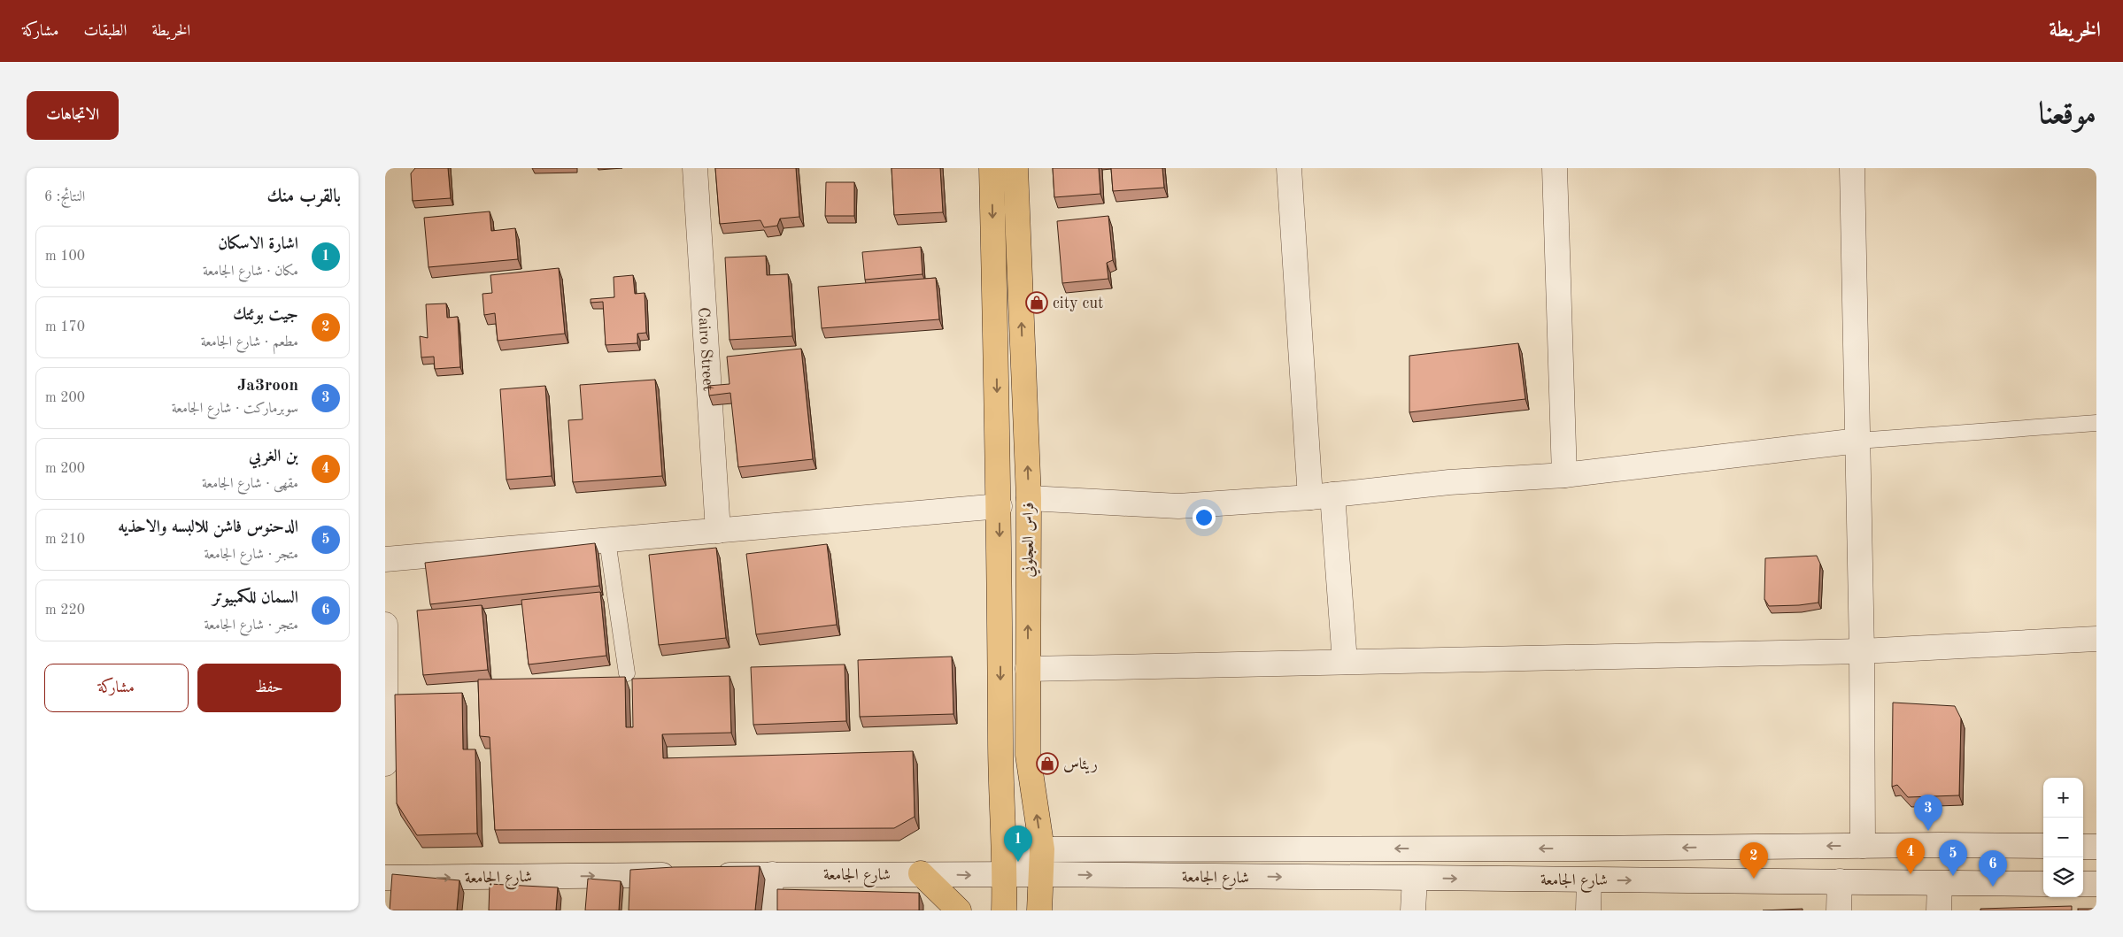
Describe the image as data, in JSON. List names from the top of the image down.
{
  "streets": {
    "main road": ["فراس العجلوني"],
    "street": ["Cairo Street", "شارع الجامعة"]
  },
  "crossings": [
    ["فراس العجلوني", "شارع الجامعة"]
  ],
  "places": {
    "shop": ["city cut", "ريئاس"]
  },
  "page": {
    "header": "الخريطة",
    "nav": ["الخريطة", "الطبقات", "مشاركة"],
    "title": "موقعنا",
    "buttons": [
      "الاتجاهات",
      ["حفظ", "مشاركة"]
    ],
    "heading": ["بالقرب منك", "النتائج: 6"],
    "list": [
      {
        "mark": "1",
        "name": "اشارة الاسكان",
        "note": "مكان · شارع الجامعة",
        "value": "100 m"
      },
      {
        "mark": "2",
        "name": "جيت بوئتك",
        "note": "مطعم · شارع الجامعة",
        "value": "170 m"
      },
      {
        "mark": "3",
        "name": "Ja3roon",
        "note": "سوبرماركت · شارع الجامعة",
        "value": "200 m"
      },
      {
        "mark": "4",
        "name": "بن الغربي",
        "note": "مقهى · شارع الجامعة",
        "value": "200 m"
      },
      {
        "mark": "5",
        "name": "الدحنوس فاشن للالبسه والاحذيه",
        "note": "متجر · شارع الجامعة",
        "value": "210 m"
      },
      {
        "mark": "6",
        "name": "السمان للكمبيوتر",
        "note": "متجر · شارع الجامعة",
        "value": "220 m"
      }
    ],
    "map_buttons": ["+", "−"],
    "pins": [
      "3",
      "1",
      "4",
      "5",
      "2",
      "6"
    ]
  }
}
